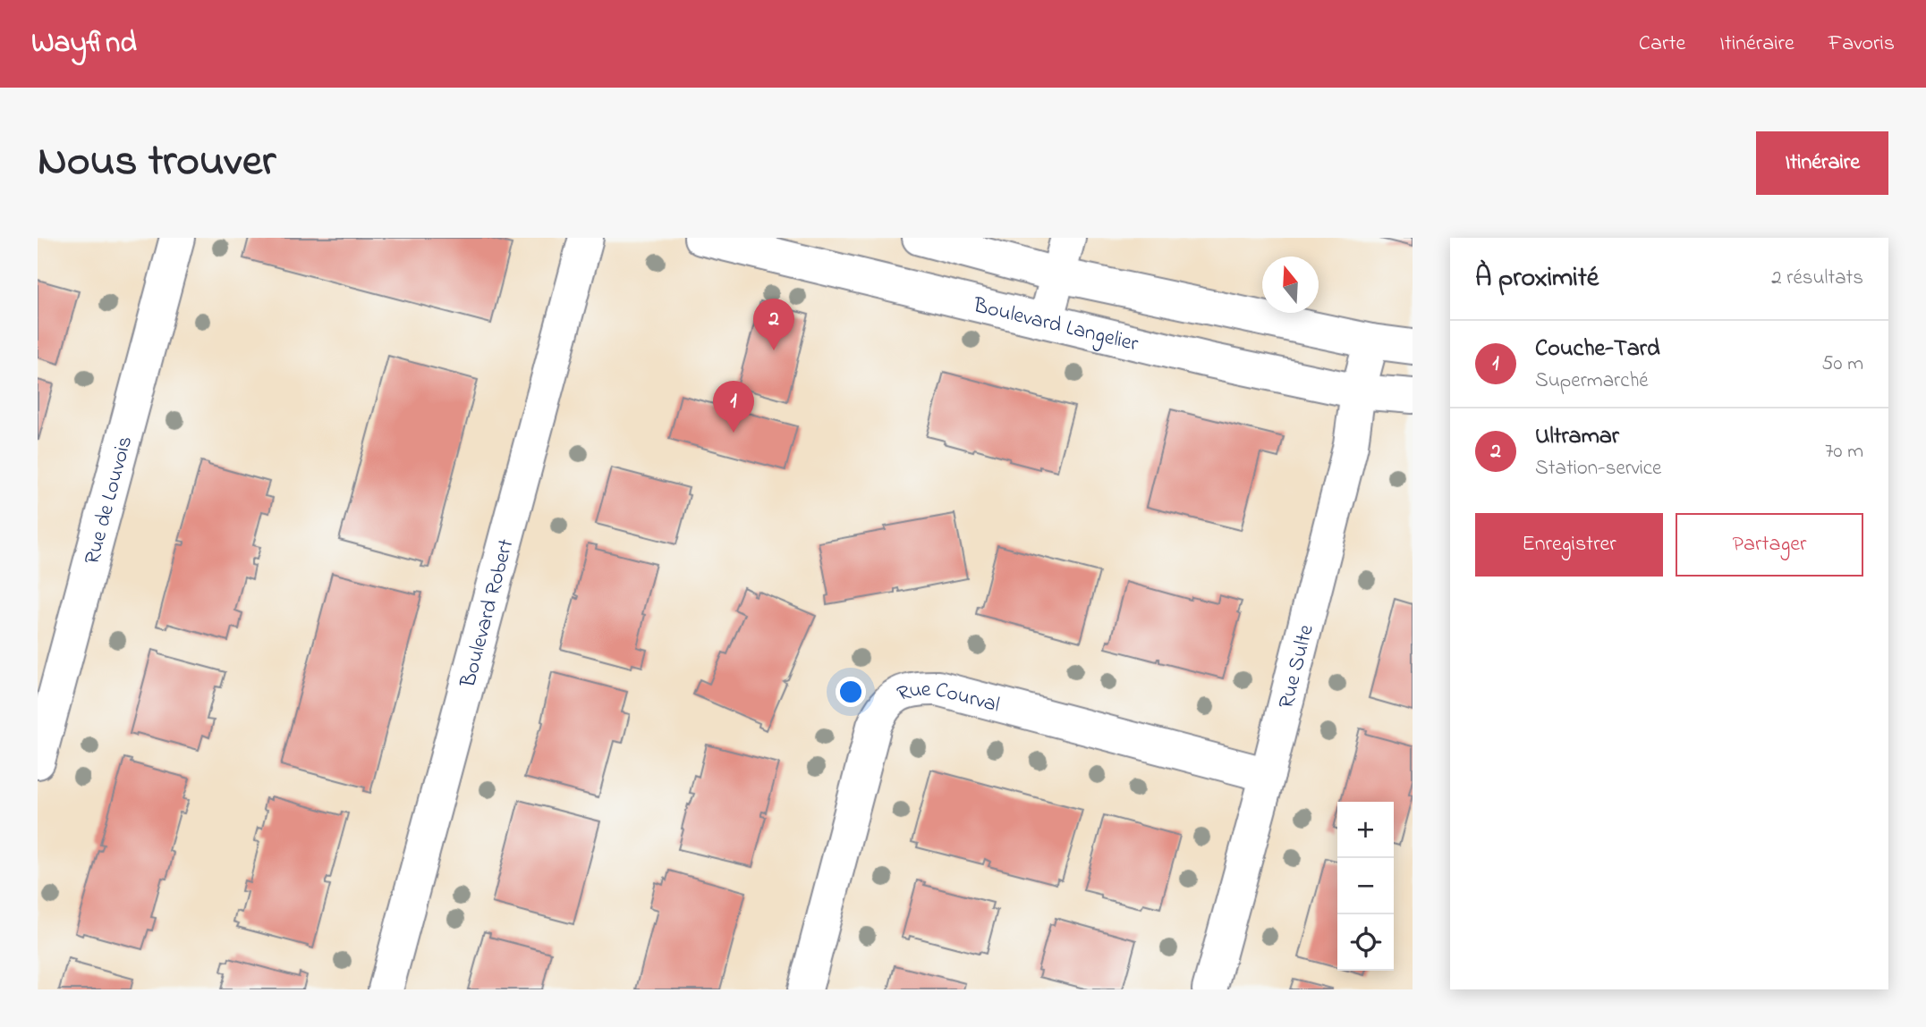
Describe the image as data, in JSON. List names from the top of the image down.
{
  "streets": {
    "street": [
      "Boulevard Langelier",
      "Rue de Louvois",
      "Boulevard Robert",
      "Rue Sulte",
      "Rue Courval"
    ]
  },
  "crossings": [
    ["Boulevard Langelier", "Rue Sulte"],
    ["Rue Sulte", "Rue Courval"]
  ],
  "north": "top",
  "page": {
    "header": "Wayfind",
    "nav": ["Carte", "Itinéraire", "Favoris"],
    "title": "Nous trouver",
    "buttons": [
      "Itinéraire",
      ["Enregistrer", "Partager"]
    ],
    "heading": ["À proximité", "2 résultats"],
    "pins": ["2", "1"],
    "list": [
      {
        "mark": "1",
        "name": "Couche-Tard",
        "note": "Supermarché",
        "value": "50 m"
      },
      {
        "mark": "2",
        "name": "Ultramar",
        "note": "Station-service",
        "value": "70 m"
      }
    ],
    "map_buttons": ["+", "−"]
  }
}
